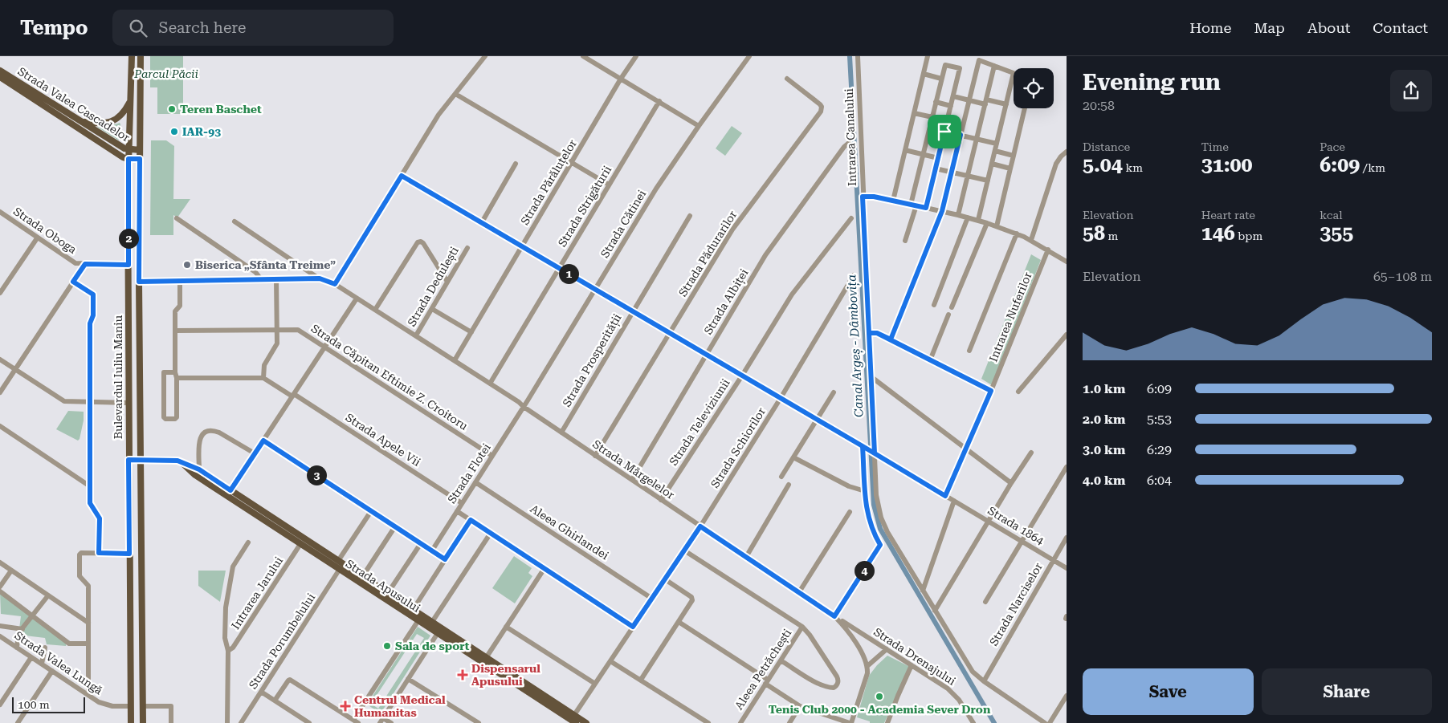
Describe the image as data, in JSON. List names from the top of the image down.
{
  "streets": {
    "main road": ["Strada Valea Cascadelor", "Bulevardul Iuliu Maniu", "Strada Apusului"],
    "street": [
      "Intrarea Canalului",
      "Strada Părăluțelor",
      "Strada Strigăturii",
      "Strada Cătinei",
      "Strada Oboga",
      "Strada Pădurarilor",
      "Strada Dedulești",
      "Strada Albiței",
      "Intrarea Nuferilor",
      "Strada Prosperității",
      "Strada Căpitan Eftimie Z. Croitoru",
      "Strada Televiziunii",
      "Strada Apele Vii",
      "Strada Schiorilor",
      "Strada Mărgelelor",
      "Strada Flotei",
      "Strada 1864",
      "Aleea Ghirlandei",
      "Intrarea Jarului",
      "Strada Narciselor",
      "Strada Porumbelului",
      "Strada Drenajului",
      "Strada Valea Lungă",
      "Aleea Petrăchești"
    ]
  },
  "crossings": [
    ["Strada Valea Cascadelor", "Bulevardul Iuliu Maniu"],
    ["Intrarea Canalului", "Strada 1864"],
    ["Intrarea Canalului", "Strada Narciselor"],
    ["Strada Părăluțelor", "Strada Mărgelelor"],
    ["Strada Părăluțelor", "Strada 1864"],
    ["Strada Strigăturii", "Strada Mărgelelor"],
    ["Strada Strigăturii", "Strada 1864"],
    ["Strada Cătinei", "Strada Mărgelelor"],
    ["Strada Cătinei", "Strada Flotei"],
    ["Strada Cătinei", "Strada 1864"],
    ["Strada Oboga", "Bulevardul Iuliu Maniu"],
    ["Strada Pădurarilor", "Strada Mărgelelor"],
    ["Strada Pădurarilor", "Strada 1864"],
    ["Strada Dedulești", "Strada Mărgelelor"],
    ["Strada Albiței", "Strada Mărgelelor"],
    ["Strada Albiței", "Strada 1864"],
    ["Intrarea Nuferilor", "Strada 1864"],
    ["Strada Prosperității", "Strada Mărgelelor"],
    ["Strada Prosperității", "Strada 1864"],
    ["Bulevardul Iuliu Maniu", "Strada Mărgelelor"],
    ["Bulevardul Iuliu Maniu", "Strada Apusului"],
    ["Bulevardul Iuliu Maniu", "Strada Valea Lungă"],
    ["Strada Căpitan Eftimie Z. Croitoru", "Strada Flotei"],
    ["Strada Televiziunii", "Strada Mărgelelor"],
    ["Strada Televiziunii", "Strada 1864"],
    ["Strada Apele Vii", "Strada Flotei"],
    ["Strada Schiorilor", "Strada Mărgelelor"],
    ["Strada Schiorilor", "Strada 1864"],
    ["Strada Schiorilor", "Aleea Ghirlandei"],
    ["Strada Schiorilor", "Strada Apusului"],
    ["Strada Mărgelelor", "Strada Flotei"],
    ["Strada Mărgelelor", "Strada Drenajului"],
    ["Strada Flotei", "Aleea Ghirlandei"],
    ["Strada 1864", "Strada Narciselor"],
    ["Strada Apusului", "Intrarea Jarului"],
    ["Strada Apusului", "Strada Porumbelului"]
  ],
  "water": ["Canal Argeș - Dâmbovița"],
  "parks": ["Parcul Păcii"],
  "places": {
    "other": [
      "Teren Baschet",
      "IAR-93",
      "Biserica „Sfânta Treime”",
      "Sala de sport",
      "Tenis Club 2000 - Academia Sever Dron"
    ],
    "health": ["Dispensarul Apusului", "Centrul Medical Humanitas"]
  },
  "scale_bar": "100 m",
  "page": {
    "header": "Tempo",
    "search": "Search here",
    "nav": [
      "Home",
      "Map",
      "About",
      "Contact"
    ],
    "heading": ["Evening run", "20:58"],
    "stats": [
      ["Distance", "5.04 km"],
      ["Time", "31:00"],
      ["Pace", "6:09 /km"],
      ["Elevation", "58 m"],
      ["Heart rate", "146 bpm"],
      ["kcal", "355"]
    ],
    "pins": [
      "2",
      "1",
      "3",
      "4"
    ],
    "chart": ["Elevation", "65–108 m"],
    "list": [
      {
        "name": "1.0 km",
        "note": "6:09"
      },
      {
        "name": "2.0 km",
        "note": "5:53"
      },
      {
        "name": "3.0 km",
        "note": "6:29"
      },
      {
        "name": "4.0 km",
        "note": "6:04"
      }
    ],
    "buttons": ["Save", "Share"],
    "scale": "100 m"
  }
}
